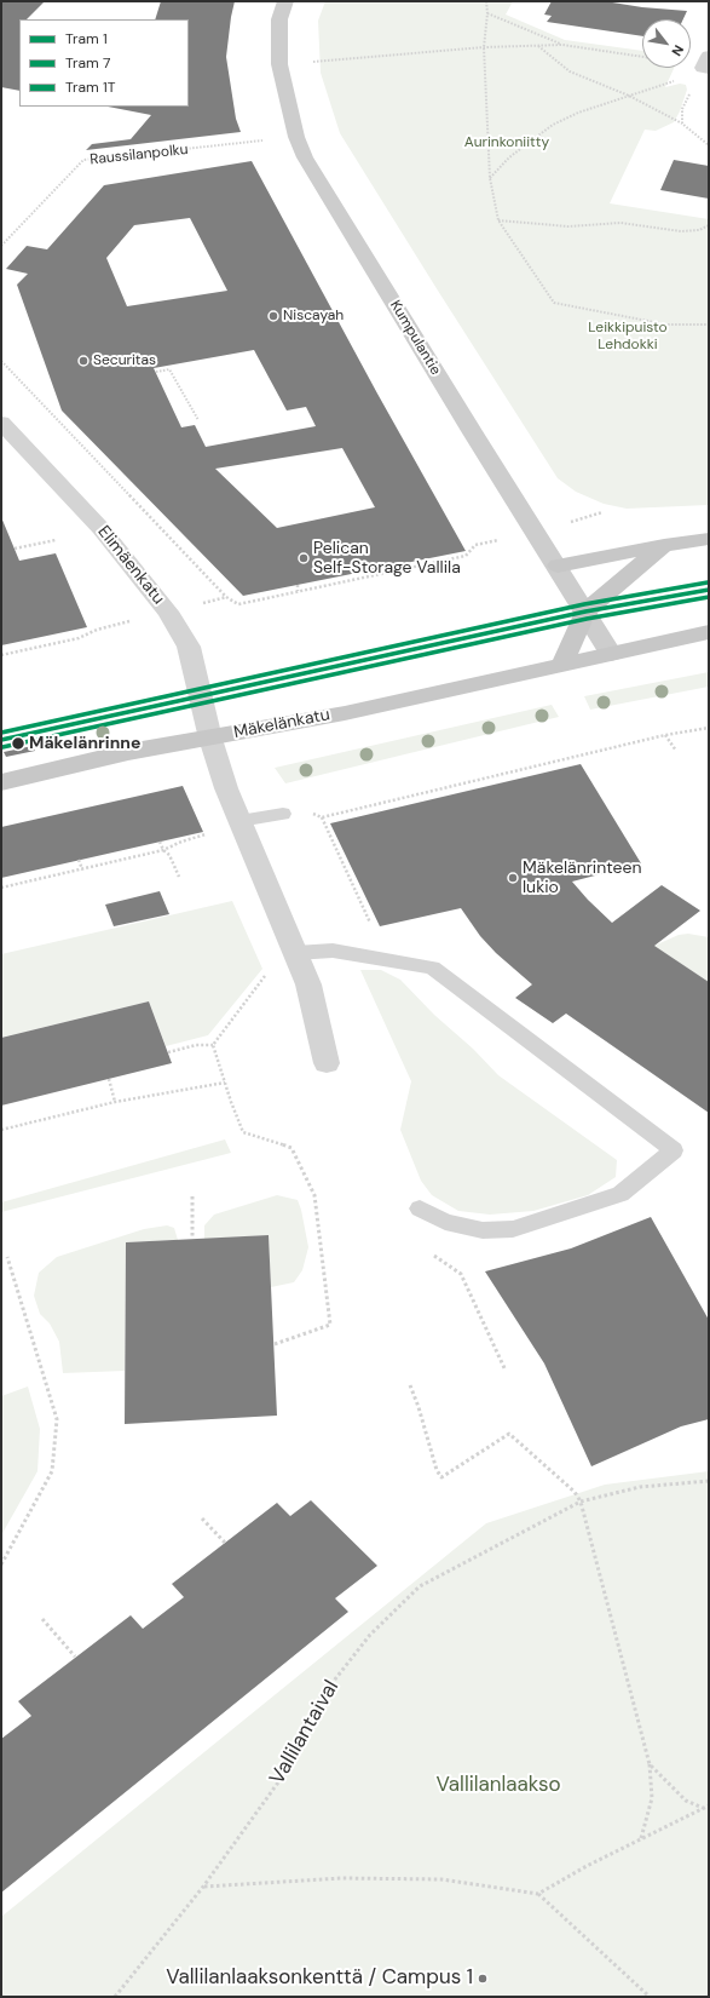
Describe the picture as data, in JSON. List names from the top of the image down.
{
  "streets": {
    "main road": ["Kumpulantie", "Mäkelänkatu"],
    "street": ["Elimäenkatu"],
    "path": ["Raussilanpolku", "Vallilantaival"]
  },
  "crossings": [
    ["Kumpulantie", "Mäkelänkatu"],
    ["Elimäenkatu", "Mäkelänkatu"]
  ],
  "parks": ["Aurinkoniitty", "Leikkipuisto Lehdokki", "Vallilanlaakso"],
  "places": [
    "Niscayah",
    "Securitas",
    "Pelican Self-Storage Vallila",
    "Mäkelänrinne",
    "Mäkelänrinteen lukio",
    "Vallilanlaaksonkenttä / Campus 1"
  ],
  "lines": ["tram line 1T", "tram line 1", "tram line 7"],
  "legend": ["Tram 1", "Tram 7", "Tram 1T"],
  "north": "bottom right"
}
